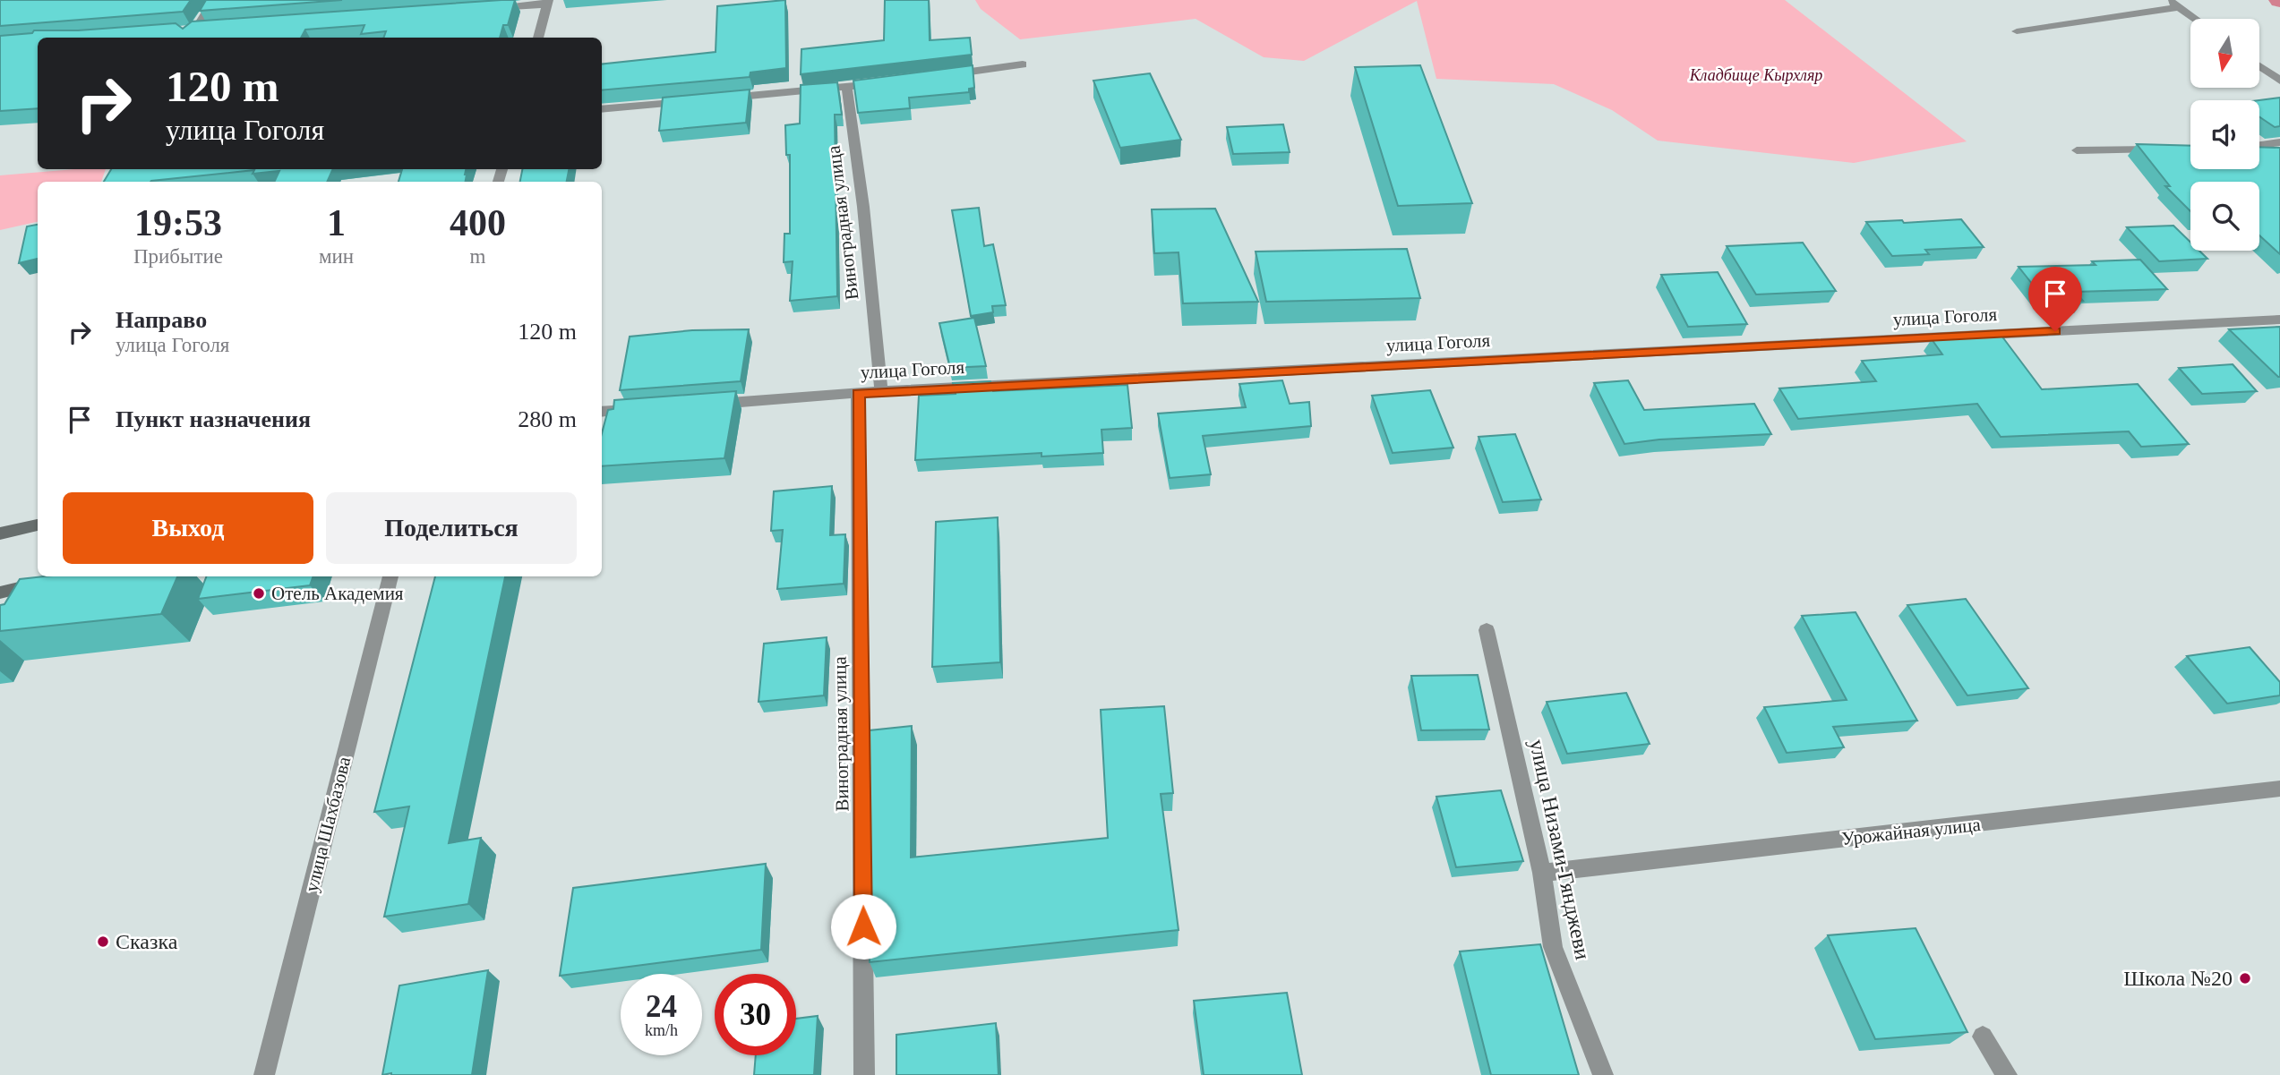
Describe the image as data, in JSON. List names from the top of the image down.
{
  "streets": {
    "street": [
      "Виноградная улица",
      "улица Гоголя",
      "улица Шахбазова",
      "Урожайная улица",
      "улица Низами-Гянджеви"
    ]
  },
  "crossings": [
    ["Виноградная улица", "улица Гоголя"],
    ["Урожайная улица", "улица Низами-Гянджеви"]
  ],
  "parks": ["Кладбище Кырхляр"],
  "places": ["Отель Академия", "Сказка", "Школа №20"],
  "north": "bottom",
  "page": {
    "turn": ["120 m", "улица Гоголя"],
    "eta": [
      "19:53",
      "Прибытие",
      "1",
      "мин",
      "400",
      "m"
    ],
    "list": [
      {
        "name": "Направо",
        "note": "улица Гоголя",
        "value": "120 m"
      },
      {
        "name": "Пункт назначения",
        "value": "280 m"
      }
    ],
    "buttons": ["Выход", "Поделиться"],
    "speed": "24 km/h",
    "limit": "30"
  }
}
